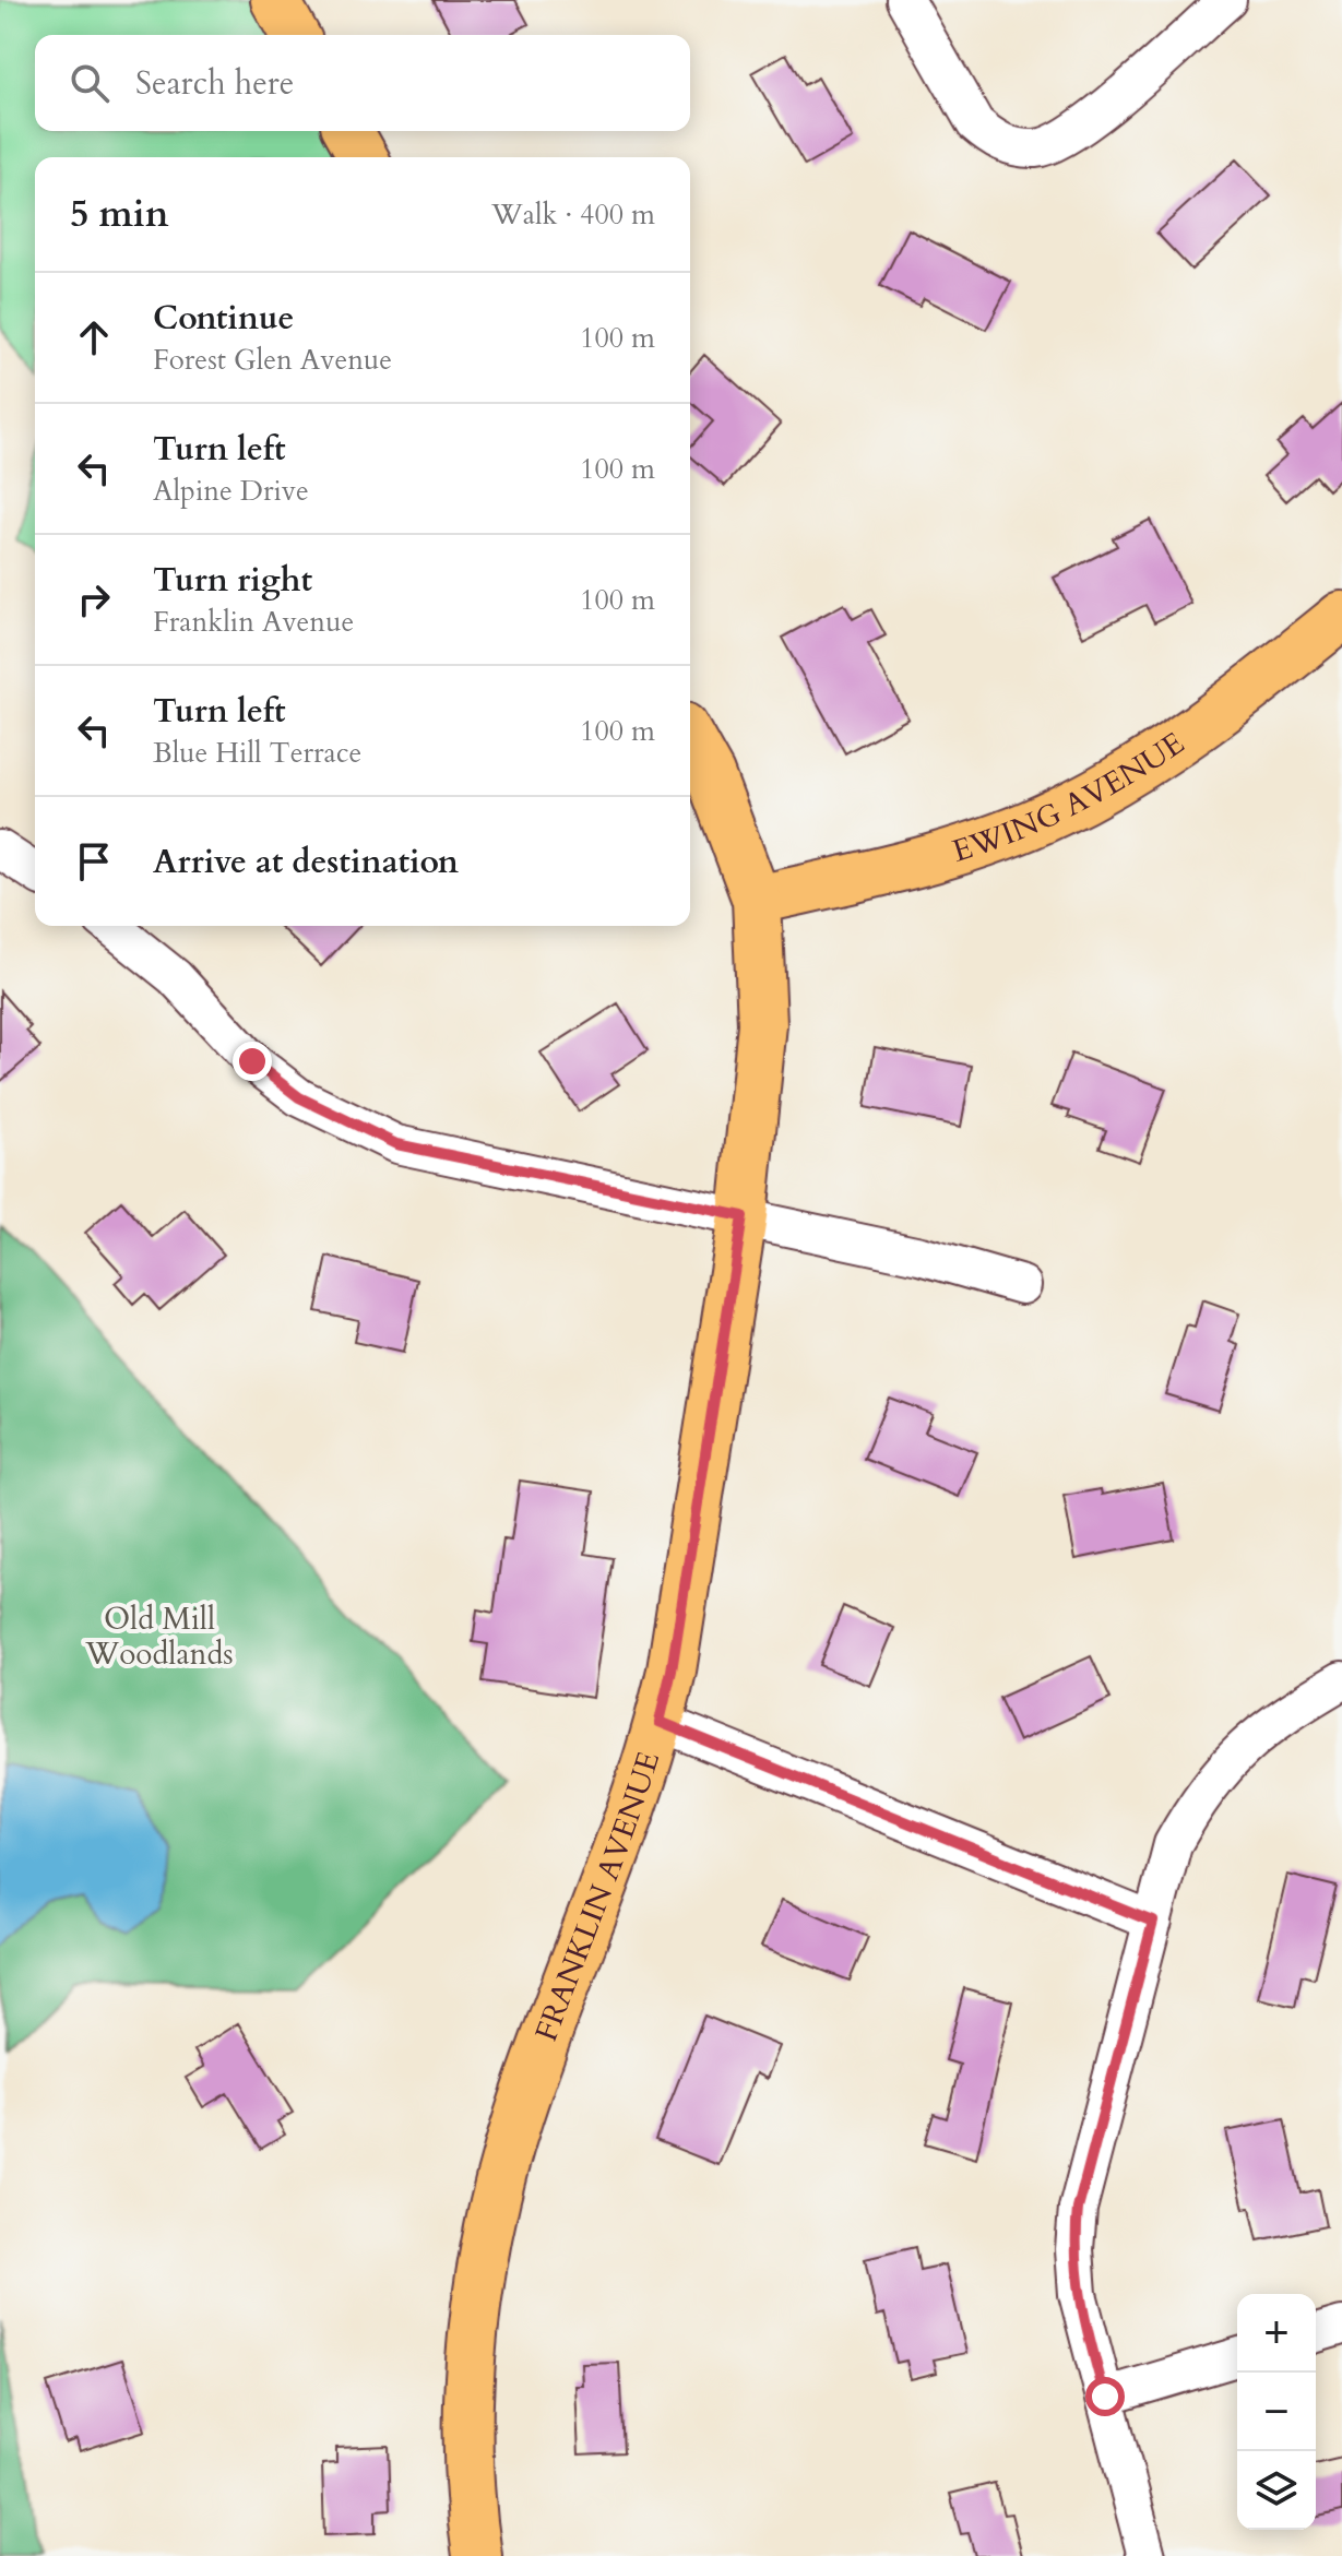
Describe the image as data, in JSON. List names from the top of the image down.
{
  "streets": {
    "main road": ["EWING AVENUE", "FRANKLIN AVENUE"]
  },
  "crossings": [
    ["EWING AVENUE", "FRANKLIN AVENUE"]
  ],
  "parks": ["Old Mill Woodlands"],
  "page": {
    "search": "Search here",
    "heading": ["5 min", "Walk · 400 m"],
    "list": [
      ["Continue", "Forest Glen Avenue", "100 m"],
      ["Turn left", "Alpine Drive", "100 m"],
      ["Turn right", "Franklin Avenue", "100 m"],
      ["Turn left", "Blue Hill Terrace", "100 m"],
      "Arrive at destination"
    ],
    "map_buttons": ["+", "−"]
  }
}
